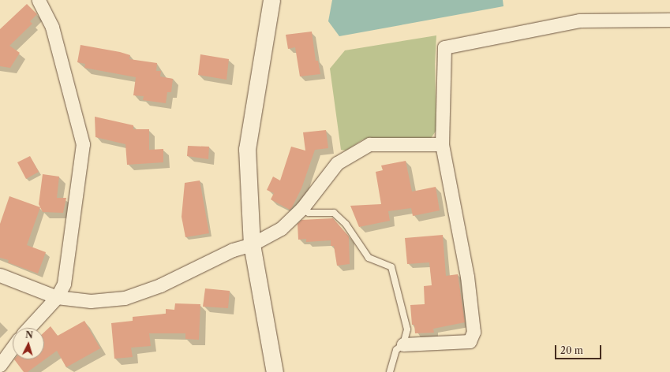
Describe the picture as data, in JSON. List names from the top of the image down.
{
  "scale_bar": "20 m",
  "north": "top"
}
